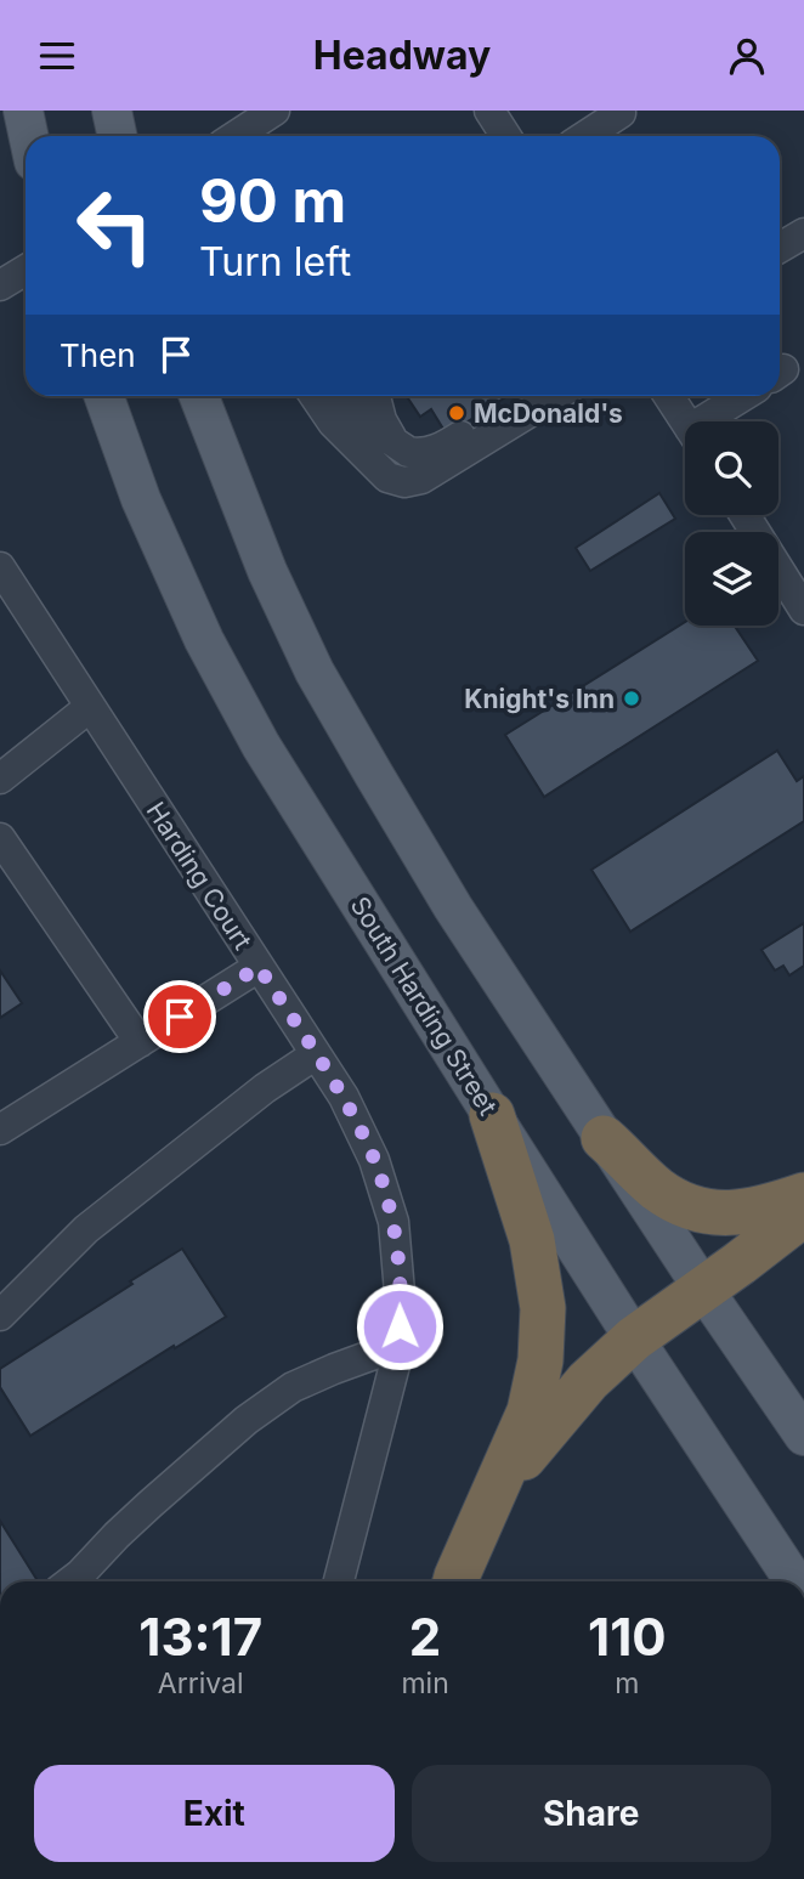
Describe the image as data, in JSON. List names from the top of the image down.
{
  "streets": {
    "main road": ["South Harding Street"],
    "street": ["Harding Court"]
  },
  "places": ["McDonald's", "Knight's Inn"],
  "page": {
    "header": "Headway",
    "turn": ["90 m", "Turn left"],
    "then": "Then",
    "eta": [
      "13:17",
      "Arrival",
      "2",
      "min",
      "110",
      "m"
    ],
    "buttons": ["Exit", "Share"]
  }
}
